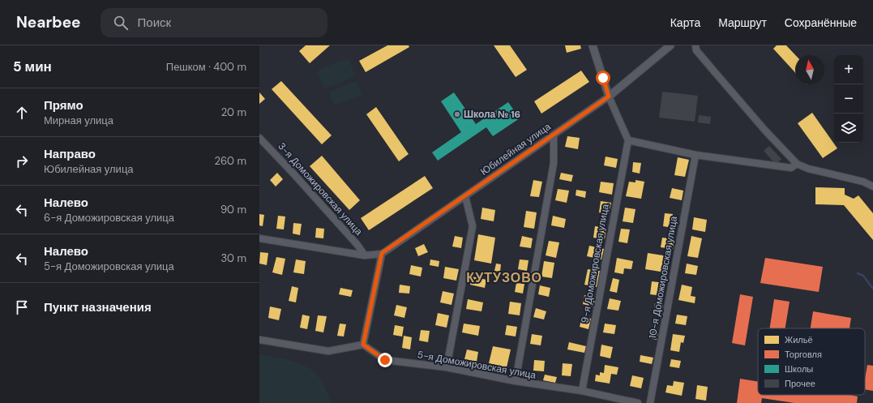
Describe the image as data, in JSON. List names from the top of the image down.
{
  "streets": {
    "street": [
      "Юбилейная улица",
      "3-я Доможировская улица",
      "9-я Доможировская улица",
      "10-я Доможировская улица",
      "5-я Доможировская улица"
    ]
  },
  "crossings": [
    ["Юбилейная улица", "3-я Доможировская улица"],
    ["9-я Доможировская улица", "5-я Доможировская улица"]
  ],
  "districts": ["КУТУЗОВО"],
  "places": ["Школа № 16"],
  "legend": [
    "Жильё",
    "Торговля",
    "Школы",
    "Прочее"
  ],
  "north": "top",
  "page": {
    "header": "Nearbee",
    "search": "Поиск",
    "nav": ["Карта", "Маршрут", "Сохранённые"],
    "heading": ["5 мин", "Пешком · 400 m"],
    "map_buttons": ["+", "−"],
    "list": [
      ["Прямо", "Мирная улица", "20 m"],
      ["Направо", "Юбилейная улица", "260 m"],
      ["Налево", "6-я Доможировская улица", "90 m"],
      ["Налево", "5-я Доможировская улица", "30 m"],
      "Пункт назначения"
    ]
  }
}
